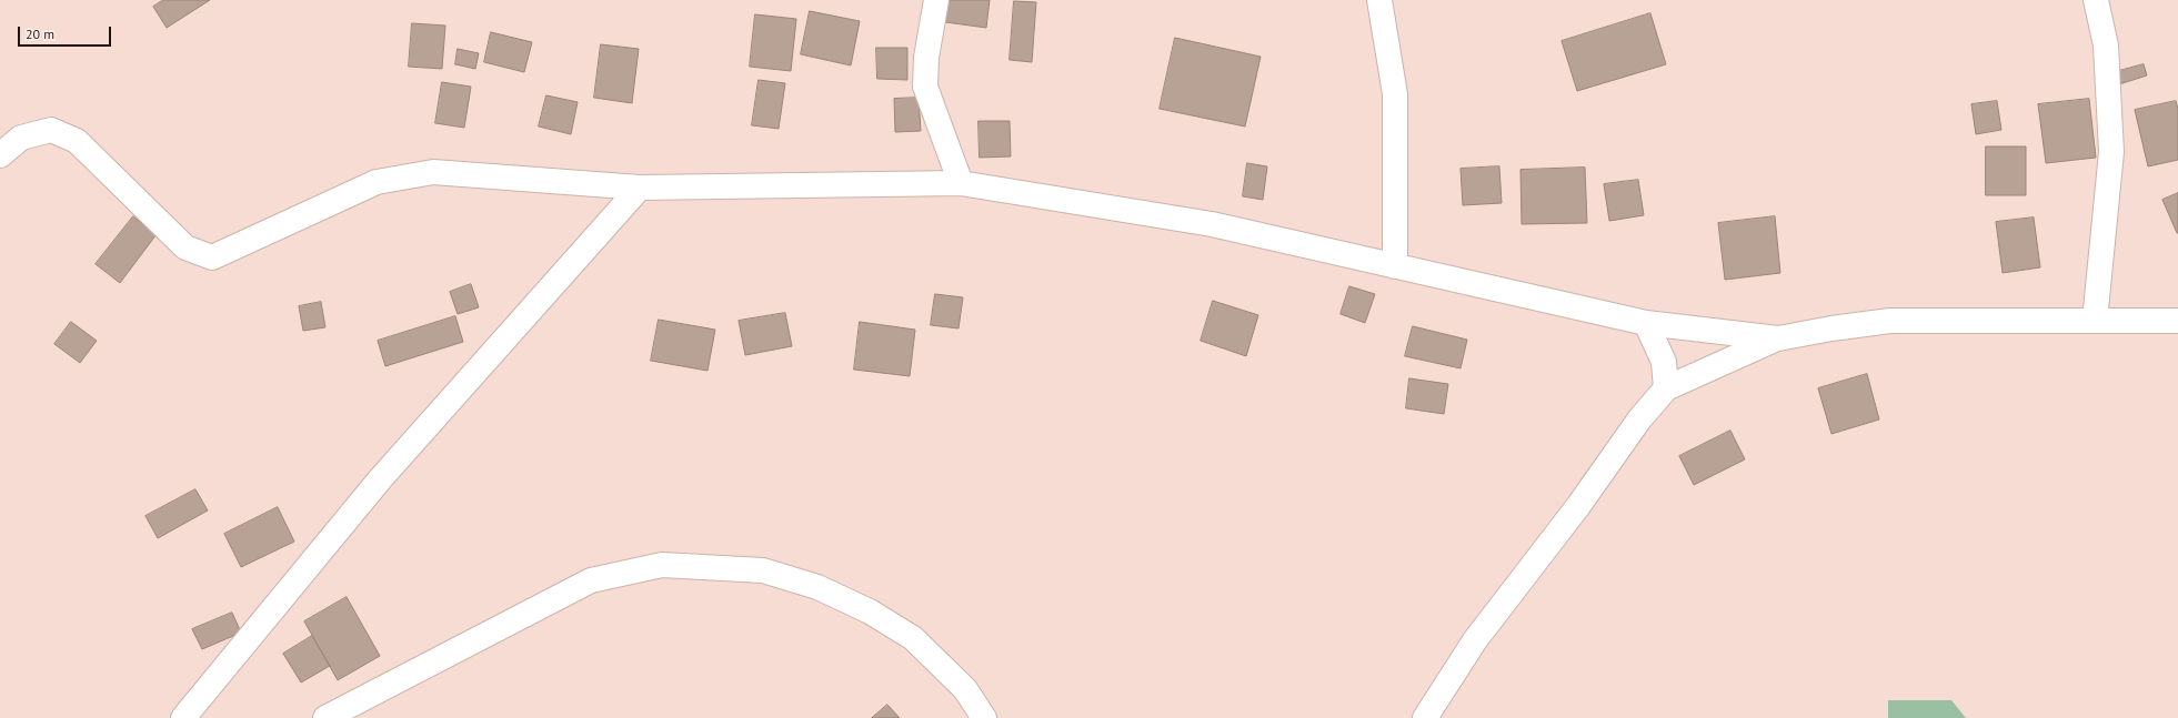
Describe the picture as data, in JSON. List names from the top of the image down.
{
  "scale_bar": "20 m"
}
